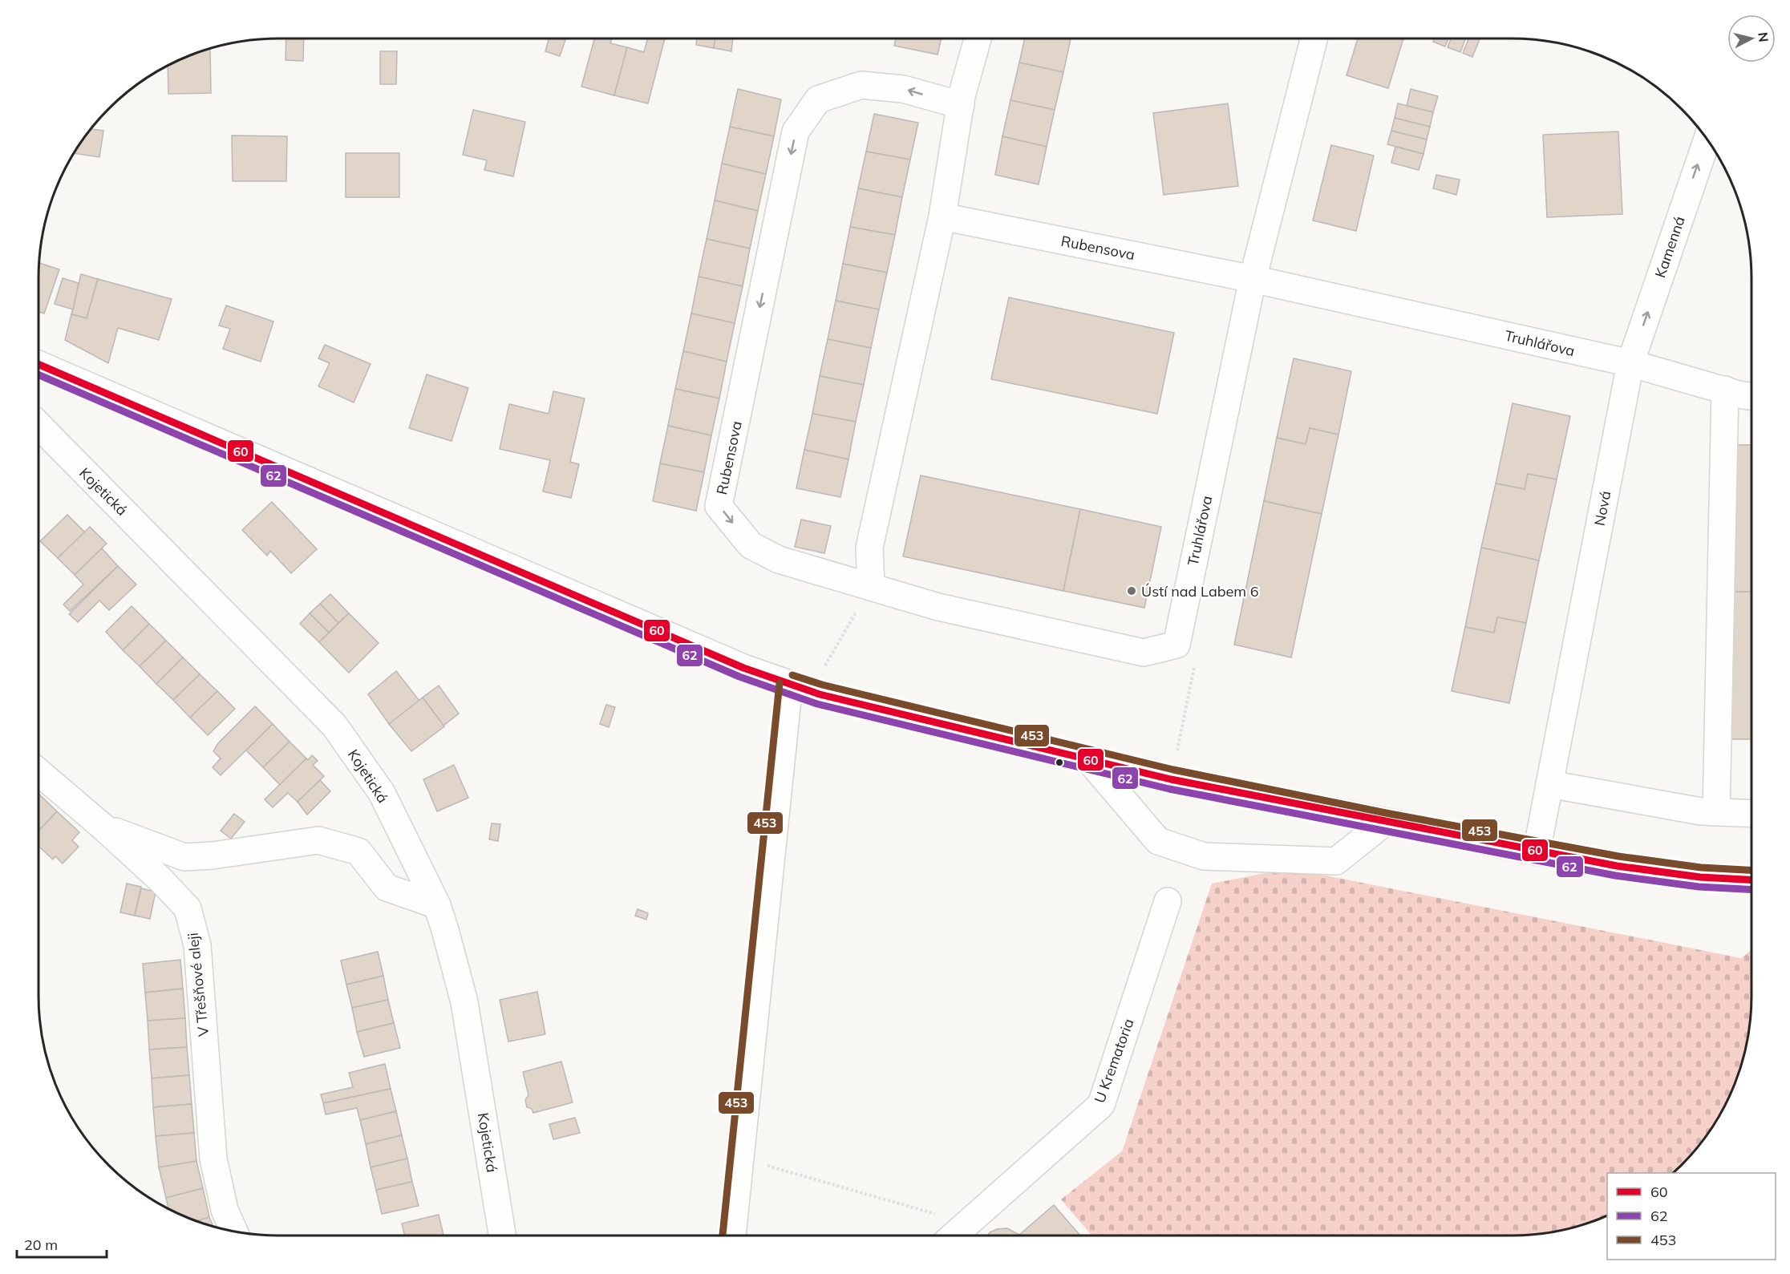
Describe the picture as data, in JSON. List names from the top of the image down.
{
  "streets": {
    "street": [
      "Kamenná",
      "Rubensova",
      "Truhlářova",
      "Kojetická",
      "Nová",
      "V Třešňové aleji",
      "U Krematoria"
    ]
  },
  "crossings": [
    ["Kamenná", "Truhlářova"],
    ["Kamenná", "Nová"],
    ["Rubensova", "Truhlářova"],
    ["Truhlářova", "Nová"]
  ],
  "one_way": ["Kamenná"],
  "places": ["Ústí nad Labem 6"],
  "lines": ["transit line 60", "transit line 62", "transit line 453"],
  "legend": ["60", "62", "453"],
  "scale_bar": "20 m",
  "north": "right"
}
